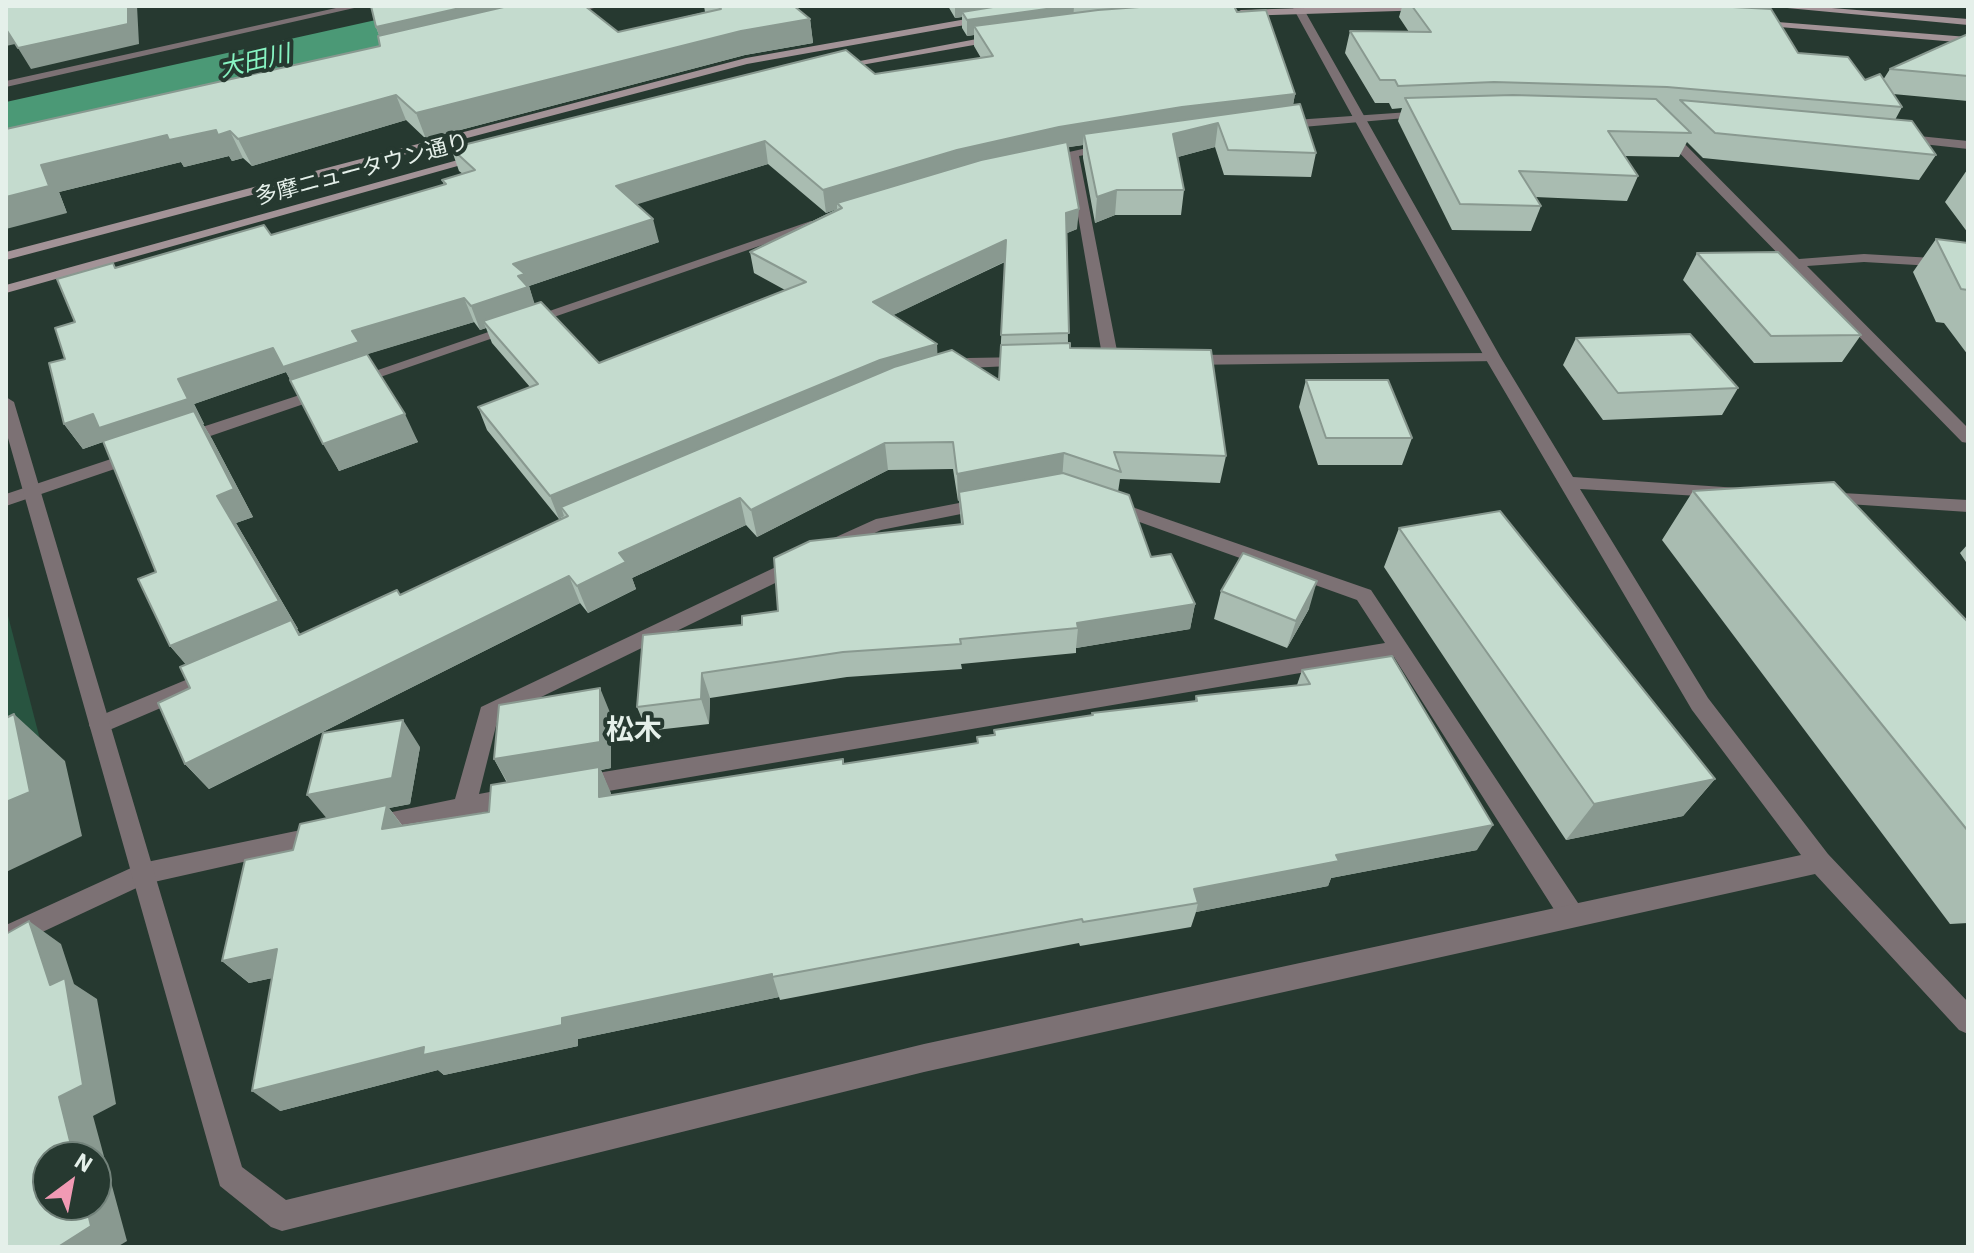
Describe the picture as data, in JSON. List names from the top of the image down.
{
  "streets": {
    "main road": ["多摩ニュータウン通り"]
  },
  "districts": ["松木"],
  "water": ["大田川"],
  "north": "top right"
}
